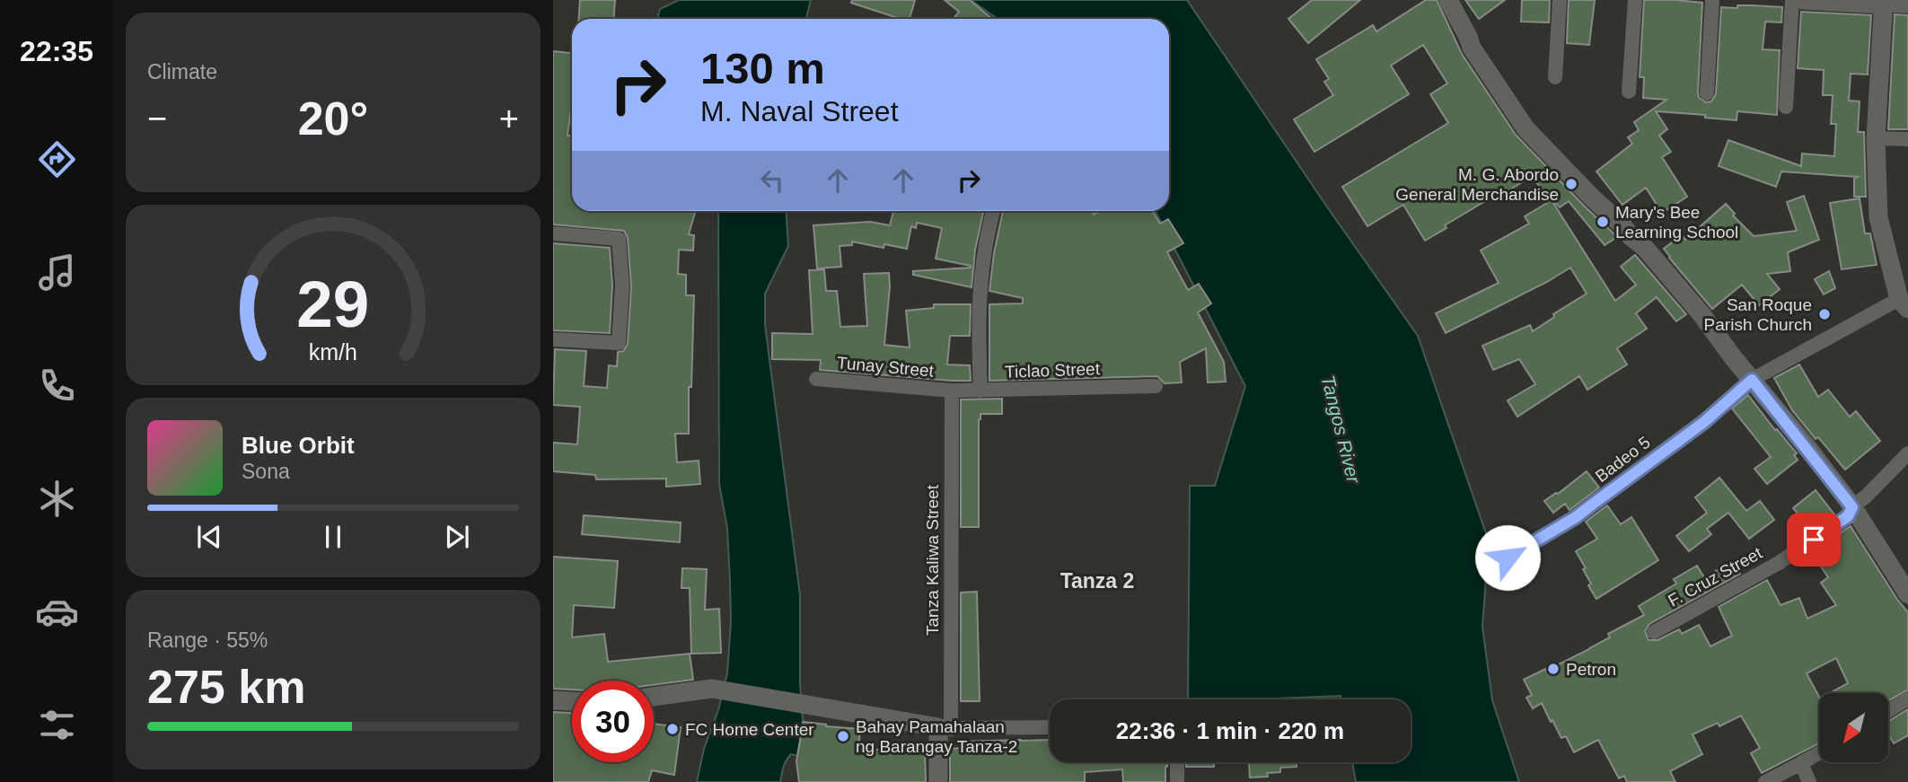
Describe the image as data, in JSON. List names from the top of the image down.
{
  "streets": {
    "street": [
      "Tunay Street",
      "Ticlao Street",
      "Badeo 5",
      "Tanza Kaliwa Street",
      "F. Cruz Street"
    ]
  },
  "crossings": [
    ["Tunay Street", "Ticlao Street"],
    ["Tunay Street", "Tanza Kaliwa Street"],
    ["Ticlao Street", "Tanza Kaliwa Street"]
  ],
  "districts": ["Tanza 2"],
  "water": ["Tangos River"],
  "places": [
    "M. G. Abordo General Merchandise",
    "Mary's Bee Learning School",
    "San Roque Parish Church",
    "Petron",
    "FC Home Center",
    "Bahay Pamahalaan ng Barangay Tanza-2"
  ],
  "north": "bottom left",
  "page": {
    "tabs": "22:35",
    "tile": [
      "Climate",
      ["Range · 55%", "275 km"]
    ],
    "turn": ["130 m", "M. Naval Street"],
    "heat": ["−", "20°", "+"],
    "song": ["Blue Orbit", "Sona"],
    "limit": "30",
    "trip": "22:36 · 1 min · 220 m",
    "gauge": ["29", "km/h"]
  }
}
